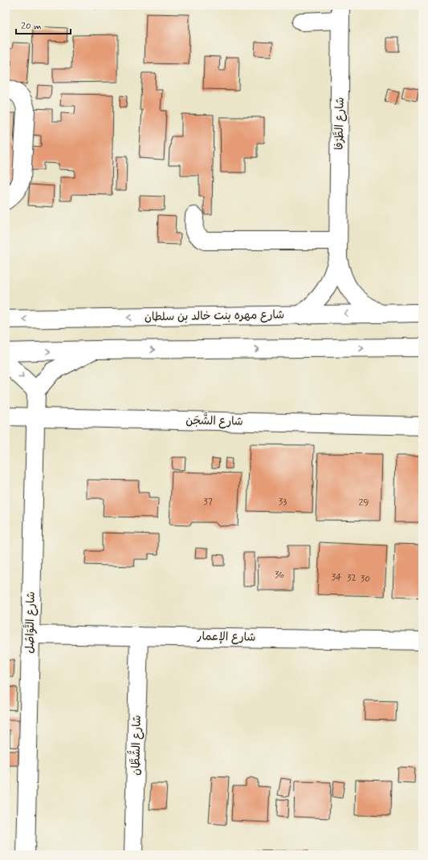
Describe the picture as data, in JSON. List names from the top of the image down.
{
  "streets": {
    "street": [
      "شارع الطَّرْفا",
      "شارع مهره بنت خالد بن سلطان",
      "شارع الشَّجَن",
      "شارع التَّوَاصُل",
      "شارع الإعمار",
      "شارع الشُّطَّان"
    ]
  },
  "crossings": [
    ["شارع الطَّرْفا", "شارع مهره بنت خالد بن سلطان"],
    ["شارع الشَّجَن", "شارع التَّوَاصُل"],
    ["شارع التَّوَاصُل", "شارع الإعمار"],
    ["شارع الإعمار", "شارع الشُّطَّان"]
  ],
  "house_numbers": [
    "37",
    "33",
    "29",
    "36",
    "34",
    "32",
    "30"
  ],
  "scale_bar": "20 m"
}
